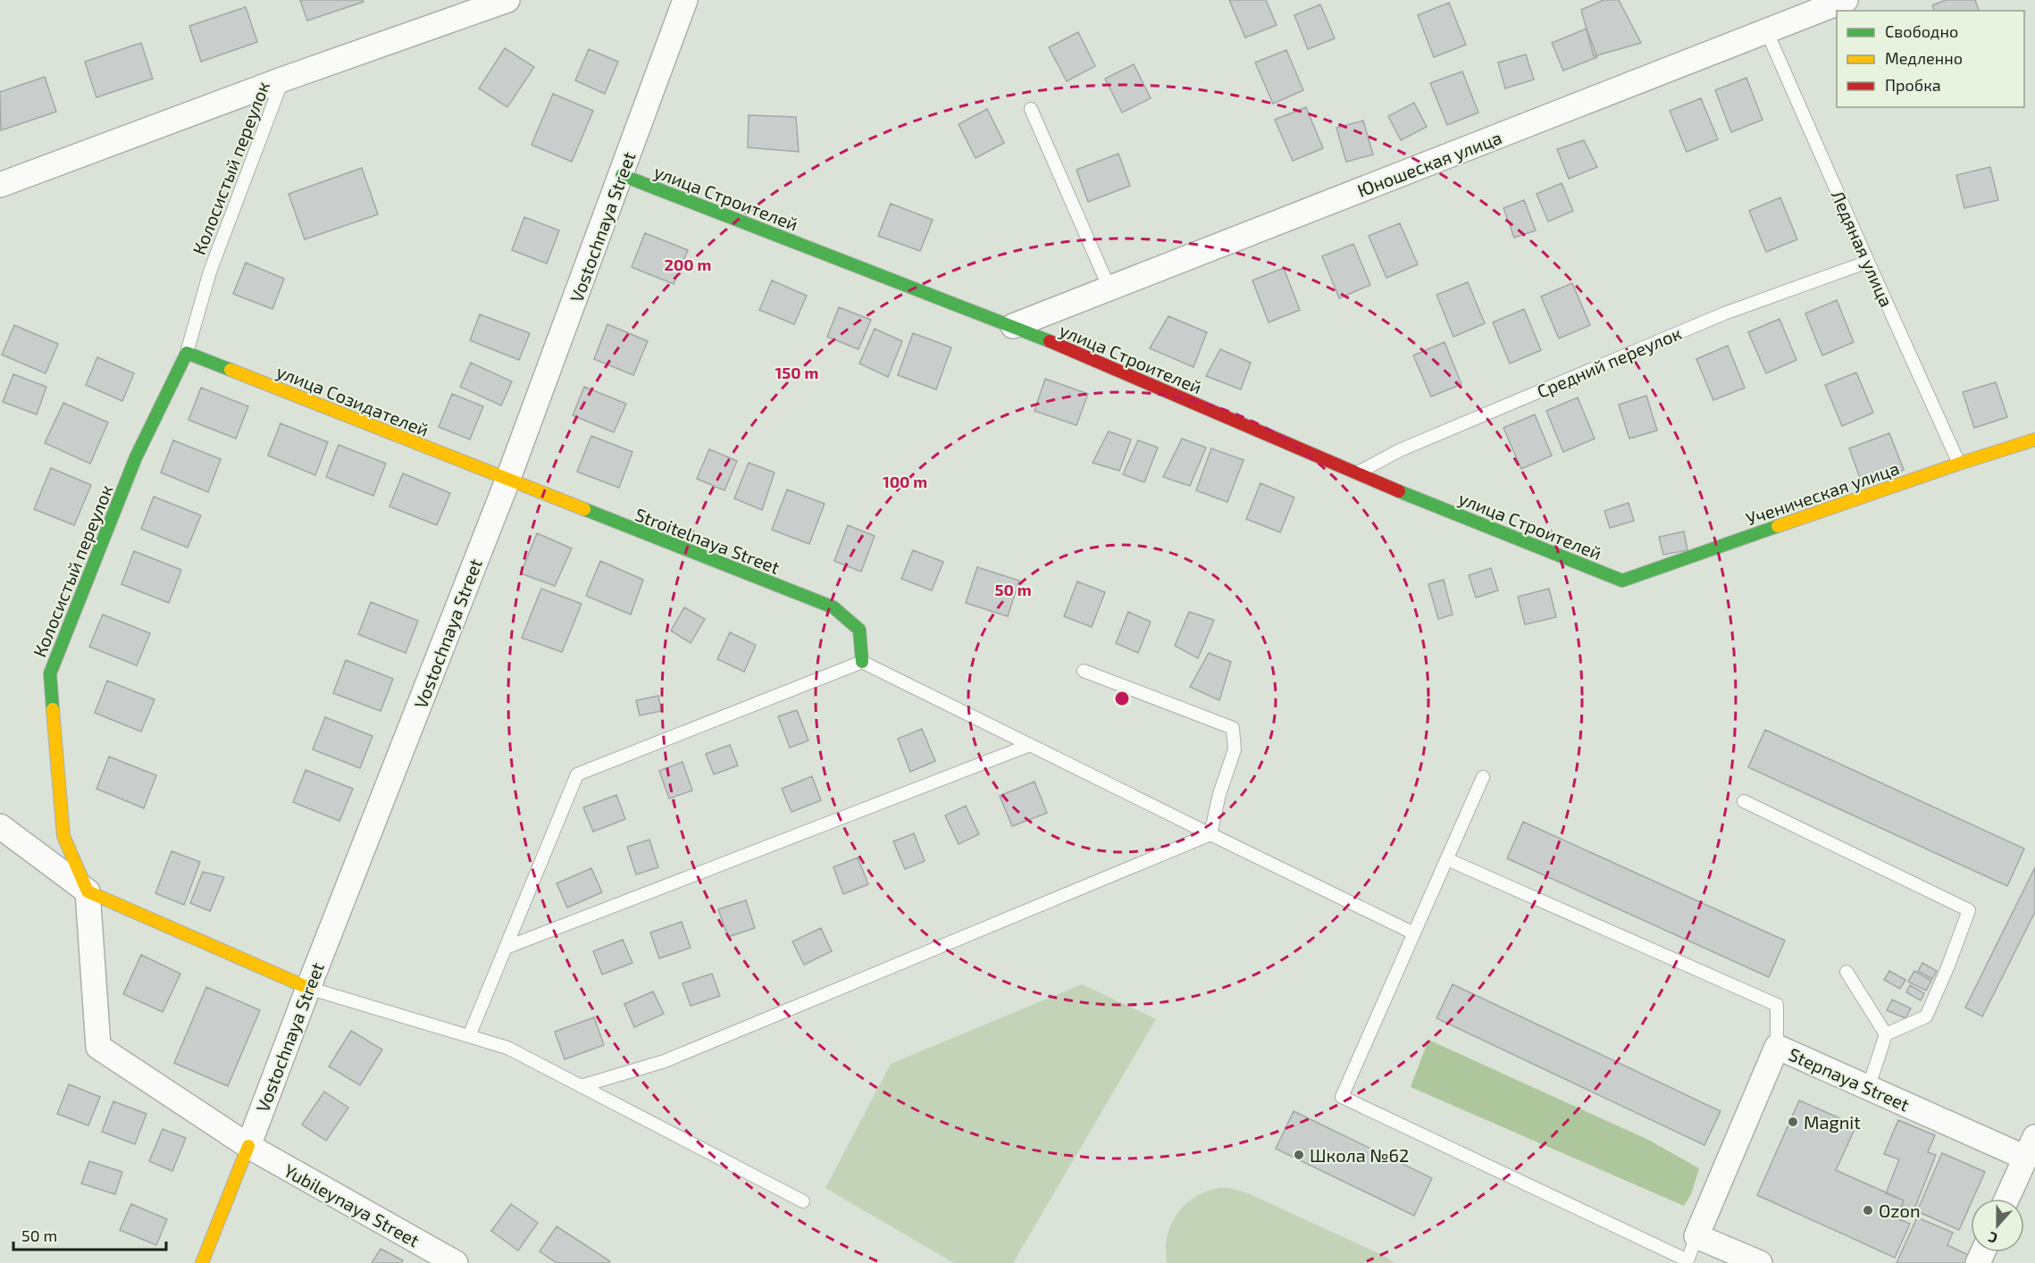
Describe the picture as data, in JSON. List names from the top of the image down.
{
  "streets": {
    "street": [
      "Юношеская улица",
      "Колосистый переулок",
      "улица Строителей",
      "Vostochnaya Street",
      "улица Созидателей",
      "Ученическая улица",
      "Stroitelnaya Street",
      "Stepnaya Street",
      "Yubileynaya Street"
    ],
    "lane": ["Ледяная улица", "Средний переулок"]
  },
  "crossings": [
    ["Юношеская улица", "улица Строителей"],
    ["Юношеская улица", "Ледяная улица"],
    ["Колосистый переулок", "улица Созидателей"],
    ["Колосистый переулок", "Yubileynaya Street"],
    ["улица Строителей", "Vostochnaya Street"],
    ["улица Строителей", "Средний переулок"],
    ["улица Строителей", "Ученическая улица"],
    ["Vostochnaya Street", "улица Созидателей"],
    ["Vostochnaya Street", "Stroitelnaya Street"],
    ["Vostochnaya Street", "Yubileynaya Street"],
    ["Ледяная улица", "Средний переулок"],
    ["Ледяная улица", "Ученическая улица"],
    ["улица Созидателей", "Stroitelnaya Street"]
  ],
  "places": ["Magnit", "Школа №62", "Ozon"],
  "legend": ["Свободно", "Медленно", "Пробка"],
  "scale_bar": "50 m",
  "north": "bottom",
  "rings": [
    "200 m",
    "150 m",
    "100 m",
    "50 m"
  ]
}
